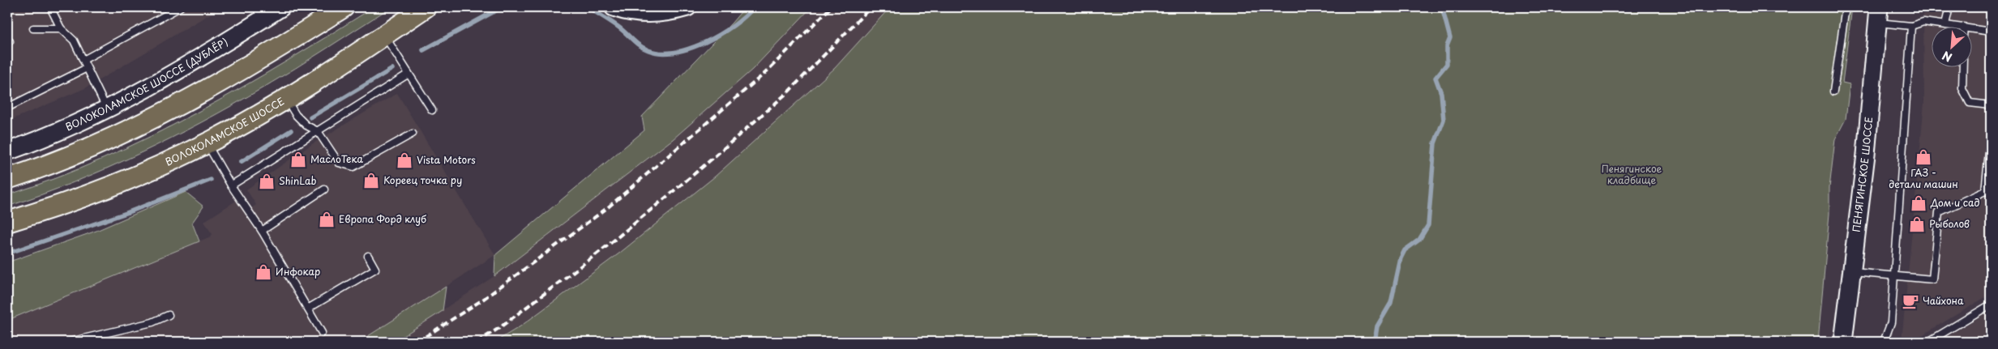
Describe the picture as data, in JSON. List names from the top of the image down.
{
  "streets": {
    "main road": ["ВОЛОКОЛАМСКОЕ ШОССЕ (ДУБЛЁР)", "ВОЛОКОЛАМСКОЕ ШОССЕ", "ПЕНЯГИНСКОЕ ШОССЕ"]
  },
  "parks": ["Пенягинское кладбище"],
  "places": {
    "shop": [
      "ГАЗ - детали машин",
      "МаслоТека",
      "Vista Motors",
      "Кореец точка ру",
      "ShinLab",
      "Дом и сад",
      "Европа Форд клуб",
      "Рыболов",
      "Инфокар"
    ],
    "cafe": ["Чайхона"]
  },
  "north": "bottom left"
}
